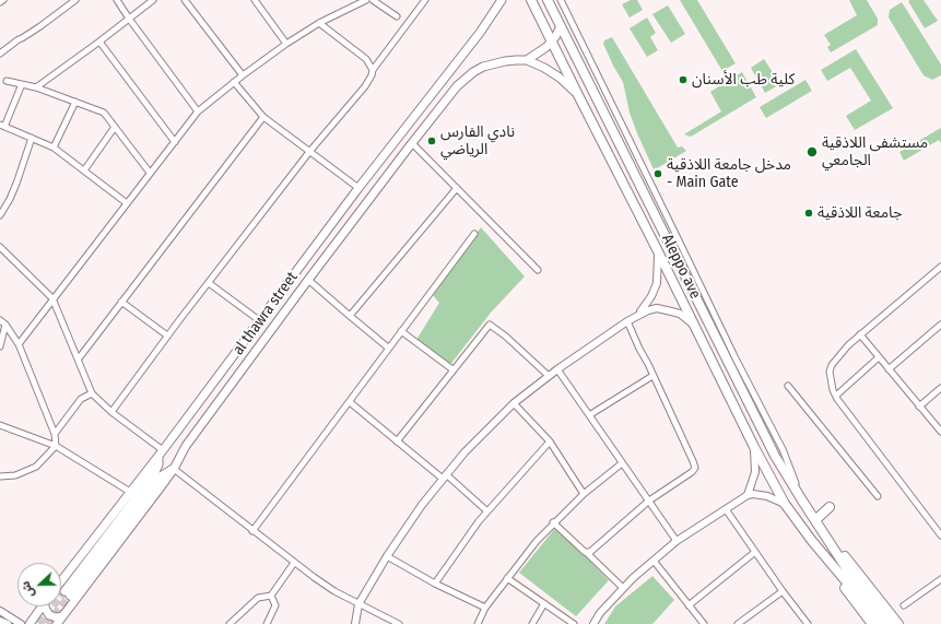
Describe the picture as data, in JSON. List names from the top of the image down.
{
  "streets": {
    "main road": ["Aleppo ave", "al thawra street"]
  },
  "crossings": [
    ["Aleppo ave", "al thawra street"]
  ],
  "places": [
    "كلية طب الأسنان",
    "نادي الفارس الرياضي",
    "مستشفى اللاذقية الجامعي",
    "مدخل جامعة اللاذقية - Main Gate",
    "جامعة اللاذقية"
  ],
  "north": "left"
}
